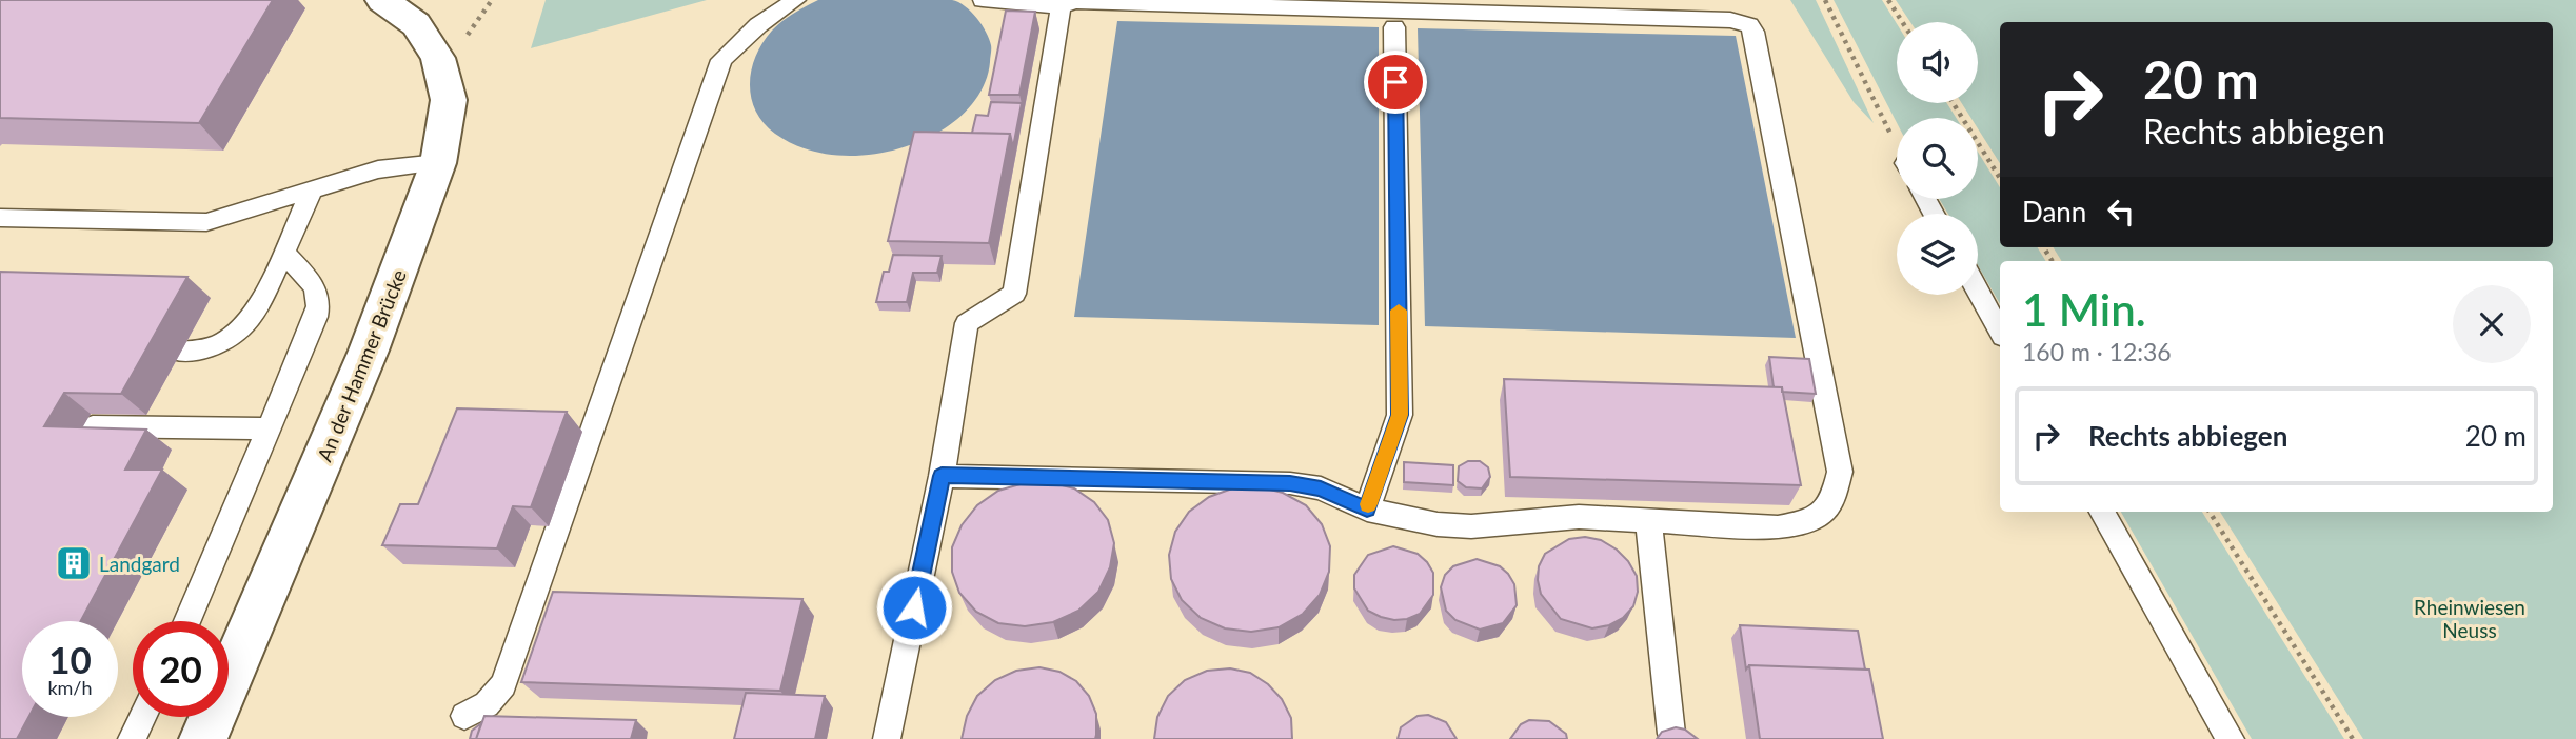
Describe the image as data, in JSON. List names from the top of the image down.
{
  "streets": {
    "street": ["An der Hammer Brücke"]
  },
  "parks": ["Rheinwiesen Neuss"],
  "places": {
    "building": ["Landgard"]
  },
  "page": {
    "turn": ["20 m", "Rechts abbiegen"],
    "then": "Dann",
    "heading": ["1 Min.", "160 m · 12:36"],
    "list": [
      {
        "name": "Rechts abbiegen",
        "value": "20 m"
      }
    ],
    "speed": "10 km/h",
    "limit": "20"
  }
}
